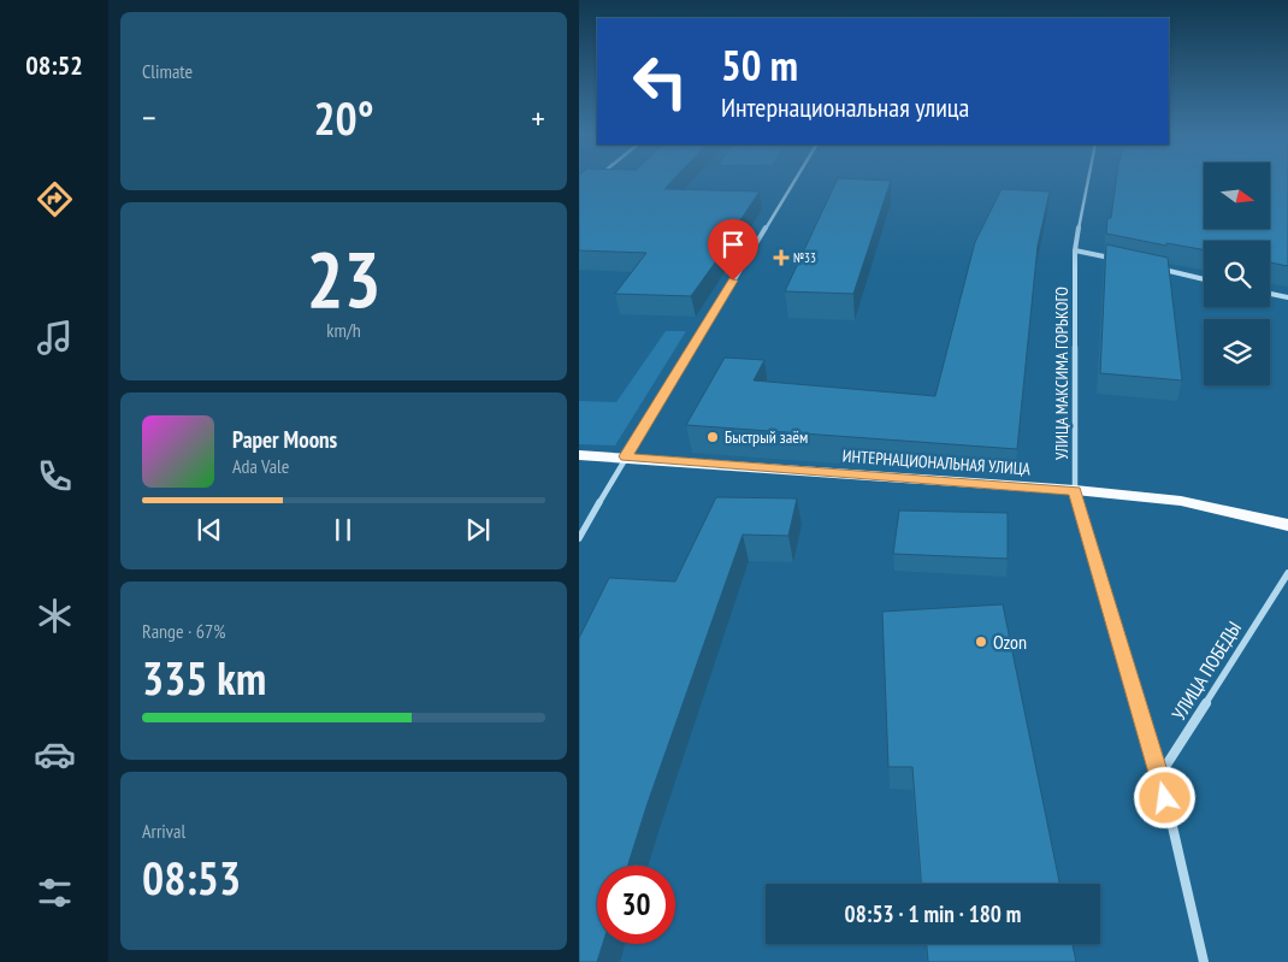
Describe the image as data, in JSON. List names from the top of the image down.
{
  "streets": {
    "main road": ["ИНТЕРНАЦИОНАЛЬНАЯ УЛИЦА"],
    "street": ["УЛИЦА МАКСИМА ГОРЬКОГО", "УЛИЦА ПОБЕДЫ"]
  },
  "crossings": [
    ["УЛИЦА МАКСИМА ГОРЬКОГО", "ИНТЕРНАЦИОНАЛЬНАЯ УЛИЦА"],
    ["УЛИЦА МАКСИМА ГОРЬКОГО", "УЛИЦА ПОБЕДЫ"]
  ],
  "places": {
    "health": ["№33"],
    "other": ["Быстрый заём", "Ozon"]
  },
  "north": "right",
  "page": {
    "tabs": "08:52",
    "tile": [
      "Climate",
      ["23", "km/h"],
      ["Range · 67%", "335 km"],
      ["Arrival", "08:53"]
    ],
    "turn": ["50 m", "Интернациональная улица"],
    "heat": ["−", "20°", "+"],
    "song": ["Paper Moons", "Ada Vale"],
    "limit": "30",
    "trip": "08:53 · 1 min · 180 m"
  }
}
